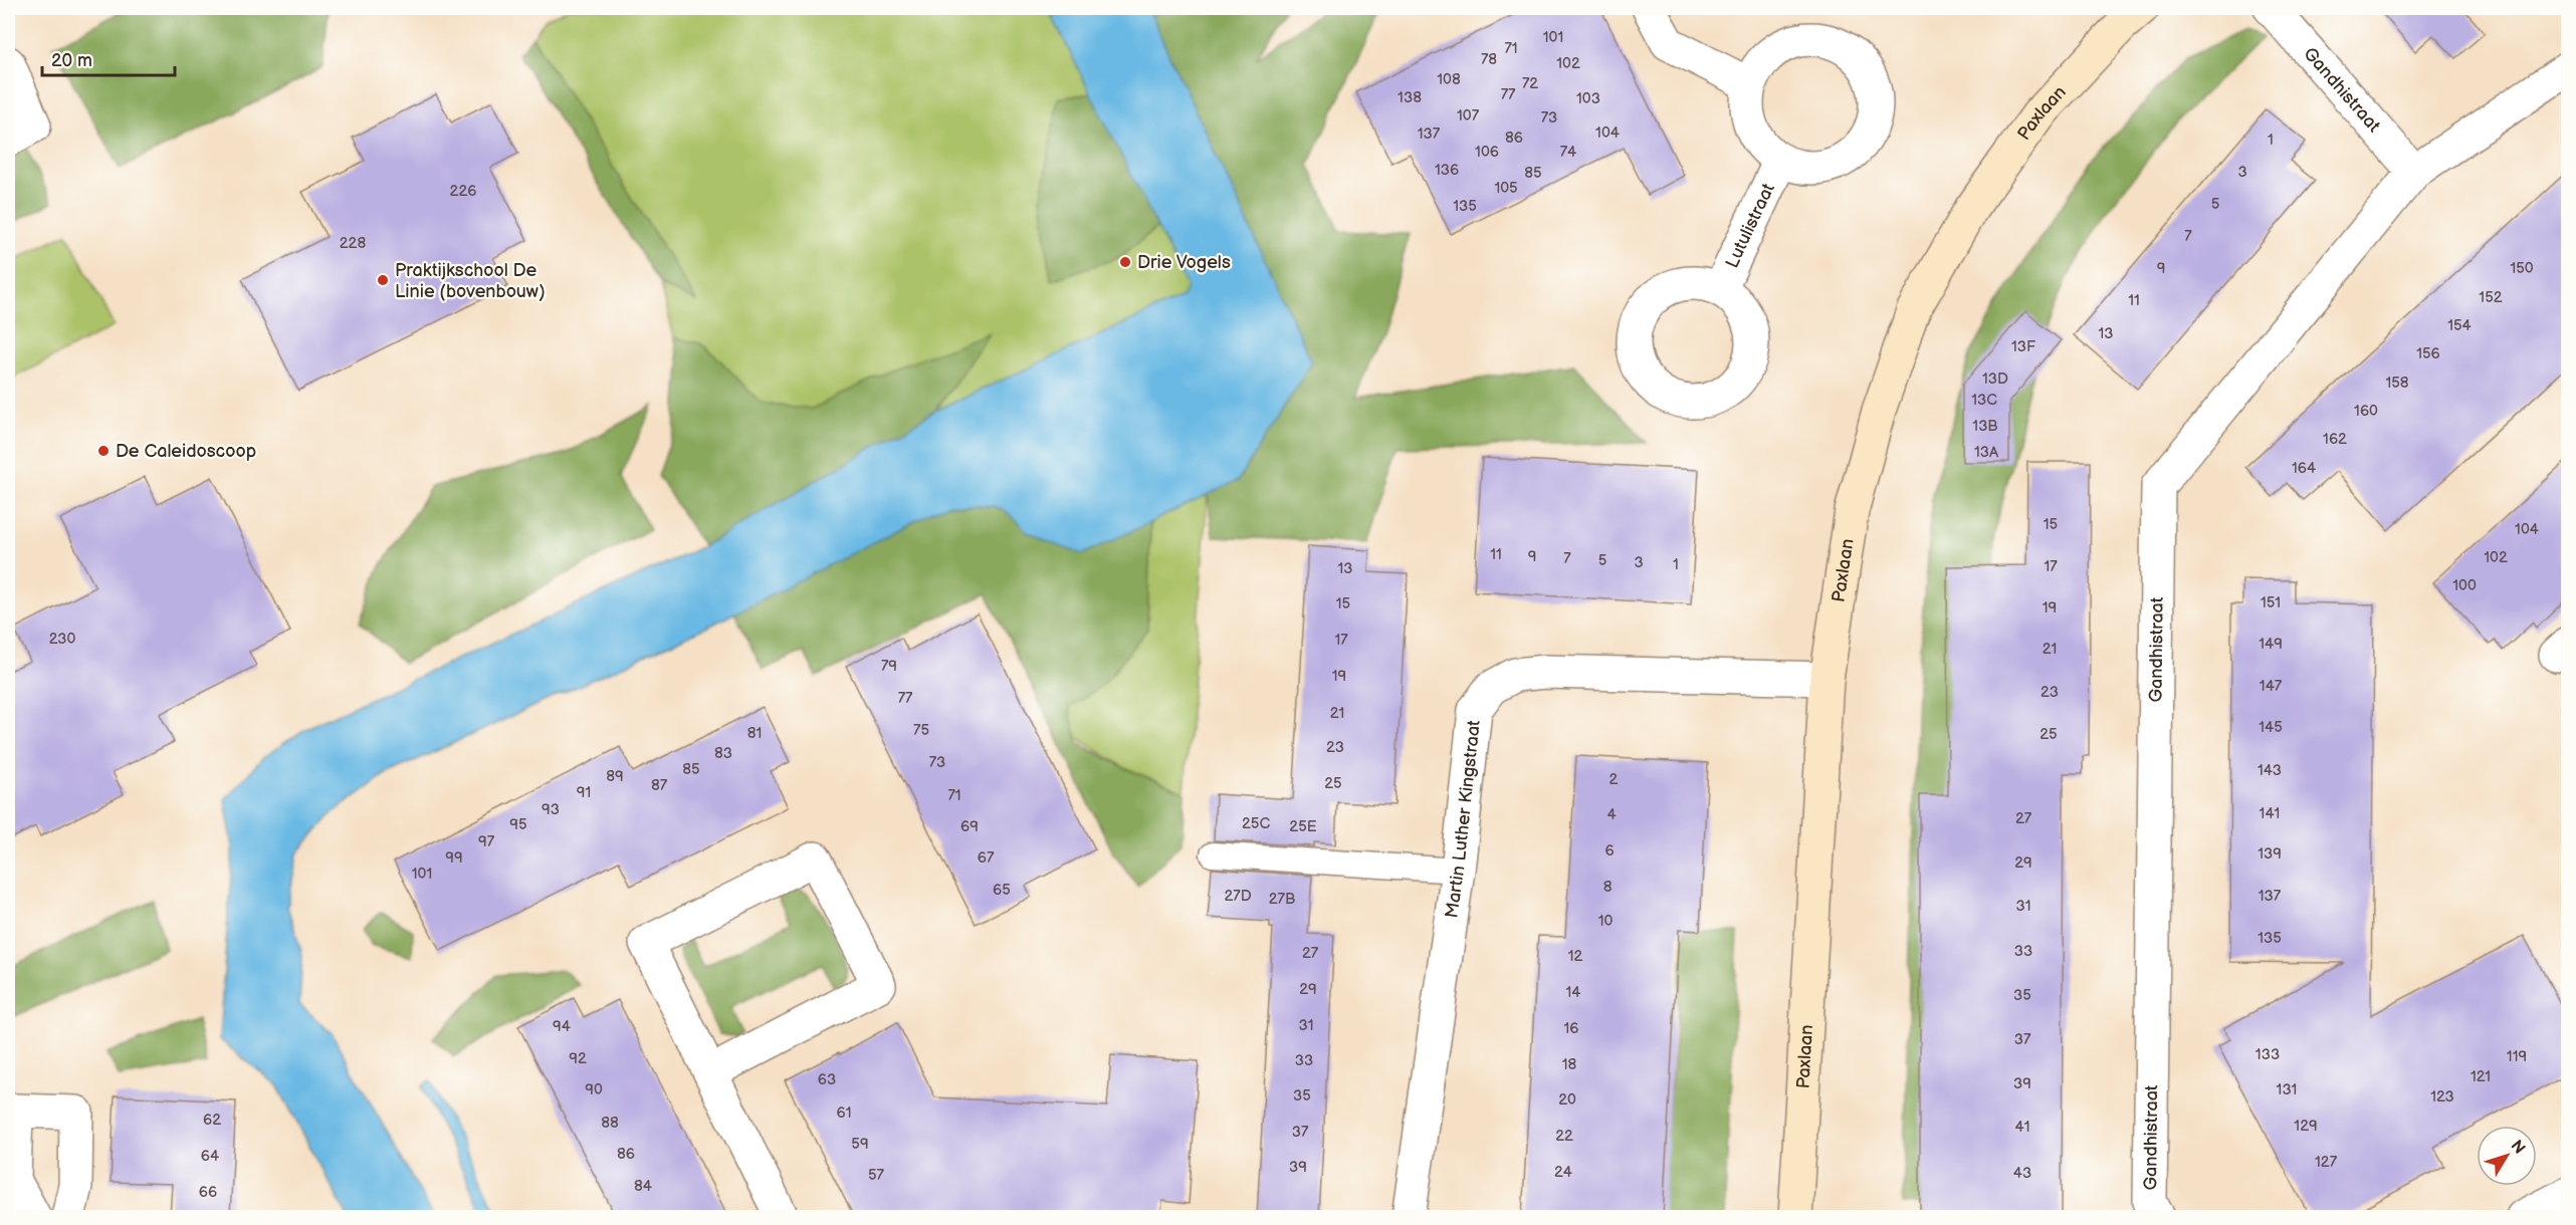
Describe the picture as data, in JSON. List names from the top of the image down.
{
  "streets": {
    "street": [
      "Gandhistraat",
      "Paxlaan",
      "Lutulistraat",
      "Martin Luther Kingstraat"
    ]
  },
  "crossings": [
    ["Paxlaan", "Martin Luther Kingstraat"]
  ],
  "places": ["Drie Vogels", "Praktijkschool De Linie (bovenbouw)", "De Caleidoscoop"],
  "house_numbers": [
    "101",
    "71",
    "78",
    "102",
    "108",
    "72",
    "77",
    "138",
    "103",
    "107",
    "73",
    "104",
    "137",
    "86",
    "1",
    "106",
    "74",
    "136",
    "3",
    "85",
    "105",
    "226",
    "5",
    "135",
    "7",
    "228",
    "9",
    "150",
    "152",
    "11",
    "154",
    "13",
    "13F",
    "156",
    "13D",
    "158",
    "13C",
    "160",
    "13B",
    "162",
    "13A",
    "164",
    "15",
    "104",
    "11",
    "9",
    "102",
    "7",
    "5",
    "3",
    "1",
    "17",
    "13",
    "100",
    "151",
    "15",
    "19",
    "230",
    "17",
    "149",
    "21",
    "79",
    "19",
    "147",
    "23",
    "77",
    "21",
    "145",
    "75",
    "81",
    "25",
    "23",
    "83",
    "73",
    "85",
    "143",
    "89",
    "2",
    "25",
    "87",
    "91",
    "71",
    "93",
    "141",
    "4",
    "27",
    "25C",
    "95",
    "69",
    "25E",
    "97",
    "6",
    "139",
    "99",
    "67",
    "29",
    "101",
    "8",
    "65",
    "27D",
    "137",
    "27B",
    "31",
    "10",
    "135",
    "33",
    "27",
    "12",
    "29",
    "14",
    "35",
    "31",
    "94",
    "16",
    "37",
    "133",
    "119",
    "92",
    "33",
    "18",
    "121",
    "63",
    "39",
    "90",
    "131",
    "35",
    "123",
    "20",
    "61",
    "62",
    "88",
    "129",
    "41",
    "37",
    "22",
    "59",
    "86",
    "64",
    "127",
    "39",
    "24",
    "43",
    "57",
    "84",
    "66"
  ],
  "scale_bar": "20 m",
  "north": "top right"
}
